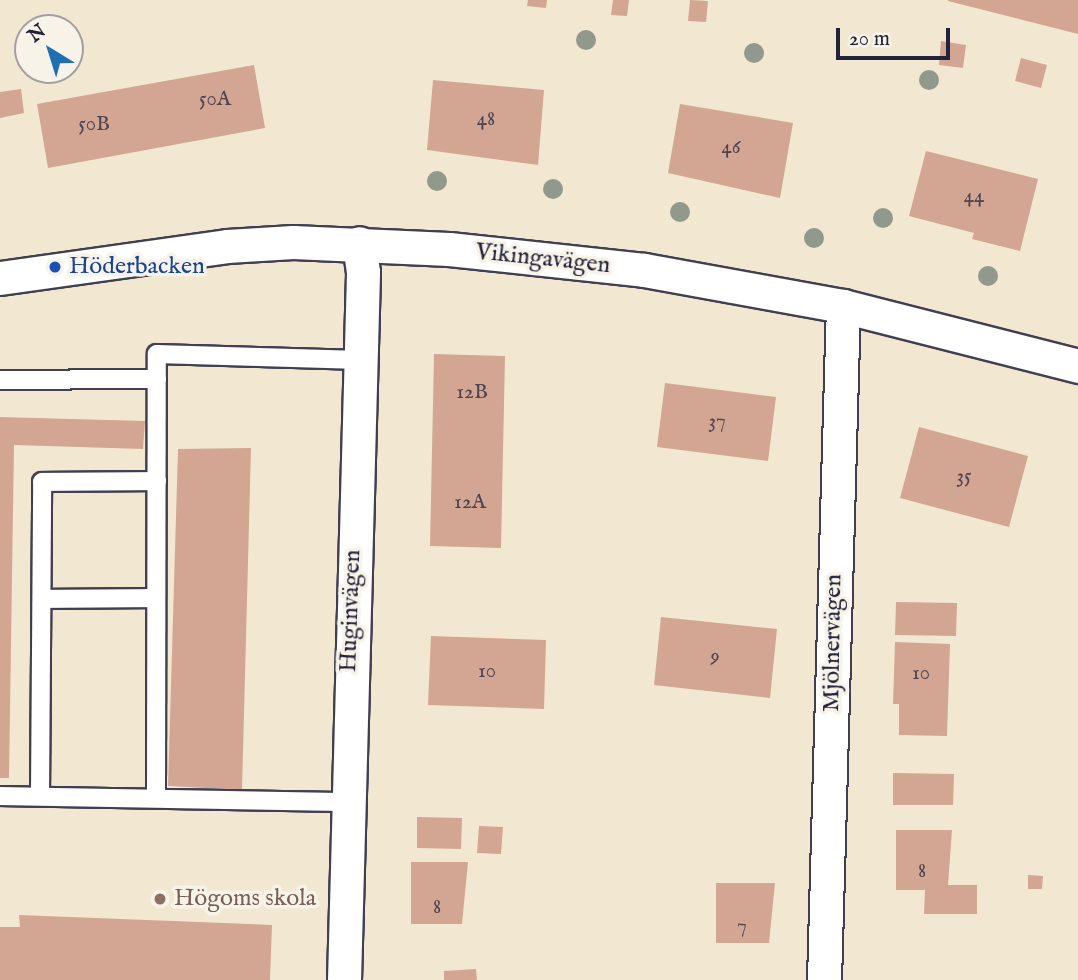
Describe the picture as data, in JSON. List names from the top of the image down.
{
  "streets": {
    "street": ["Vikingavägen", "Huginvägen", "Mjölnervägen"]
  },
  "crossings": [
    ["Vikingavägen", "Huginvägen"],
    ["Vikingavägen", "Mjölnervägen"]
  ],
  "places": ["Höderbacken", "Högoms skola"],
  "house_numbers": [
    "50A",
    "48",
    "50B",
    "46",
    "44",
    "12B",
    "37",
    "35",
    "12A",
    "9",
    "10",
    "10",
    "8",
    "8",
    "7"
  ],
  "scale_bar": "20 m",
  "north": "top left"
}
